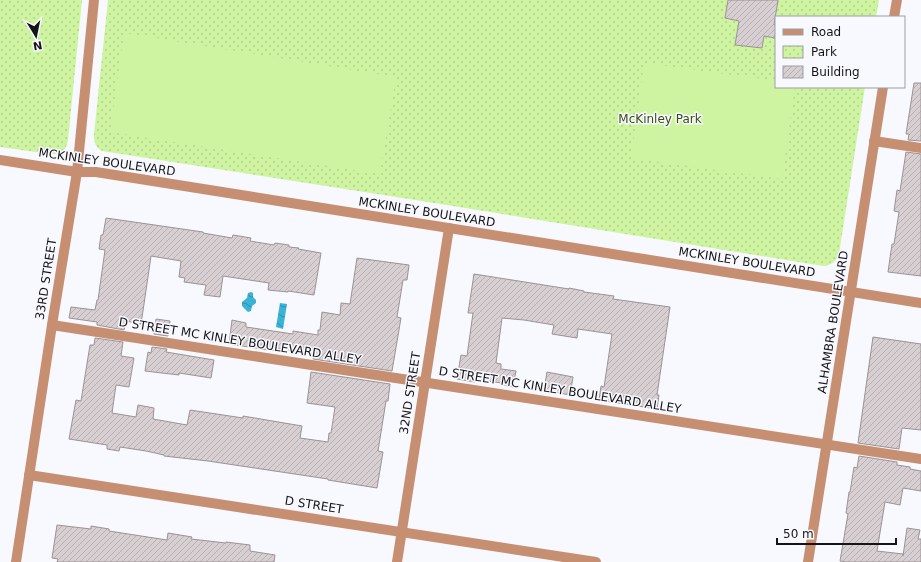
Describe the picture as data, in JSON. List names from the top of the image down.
{
  "streets": {
    "street": [
      "MCKINLEY BOULEVARD",
      "33RD STREET",
      "ALHAMBRA BOULEVARD",
      "D STREET MC KINLEY BOULEVARD ALLEY",
      "32ND STREET",
      "D STREET"
    ]
  },
  "crossings": [
    ["MCKINLEY BOULEVARD", "33RD STREET"],
    ["MCKINLEY BOULEVARD", "ALHAMBRA BOULEVARD"],
    ["MCKINLEY BOULEVARD", "32ND STREET"],
    ["33RD STREET", "D STREET MC KINLEY BOULEVARD ALLEY"],
    ["33RD STREET", "D STREET"],
    ["ALHAMBRA BOULEVARD", "D STREET MC KINLEY BOULEVARD ALLEY"],
    ["D STREET MC KINLEY BOULEVARD ALLEY", "32ND STREET"],
    ["32ND STREET", "D STREET"]
  ],
  "parks": ["McKinley Park"],
  "legend": ["Road", "Park", "Building"],
  "scale_bar": "50 m",
  "north": "bottom"
}
